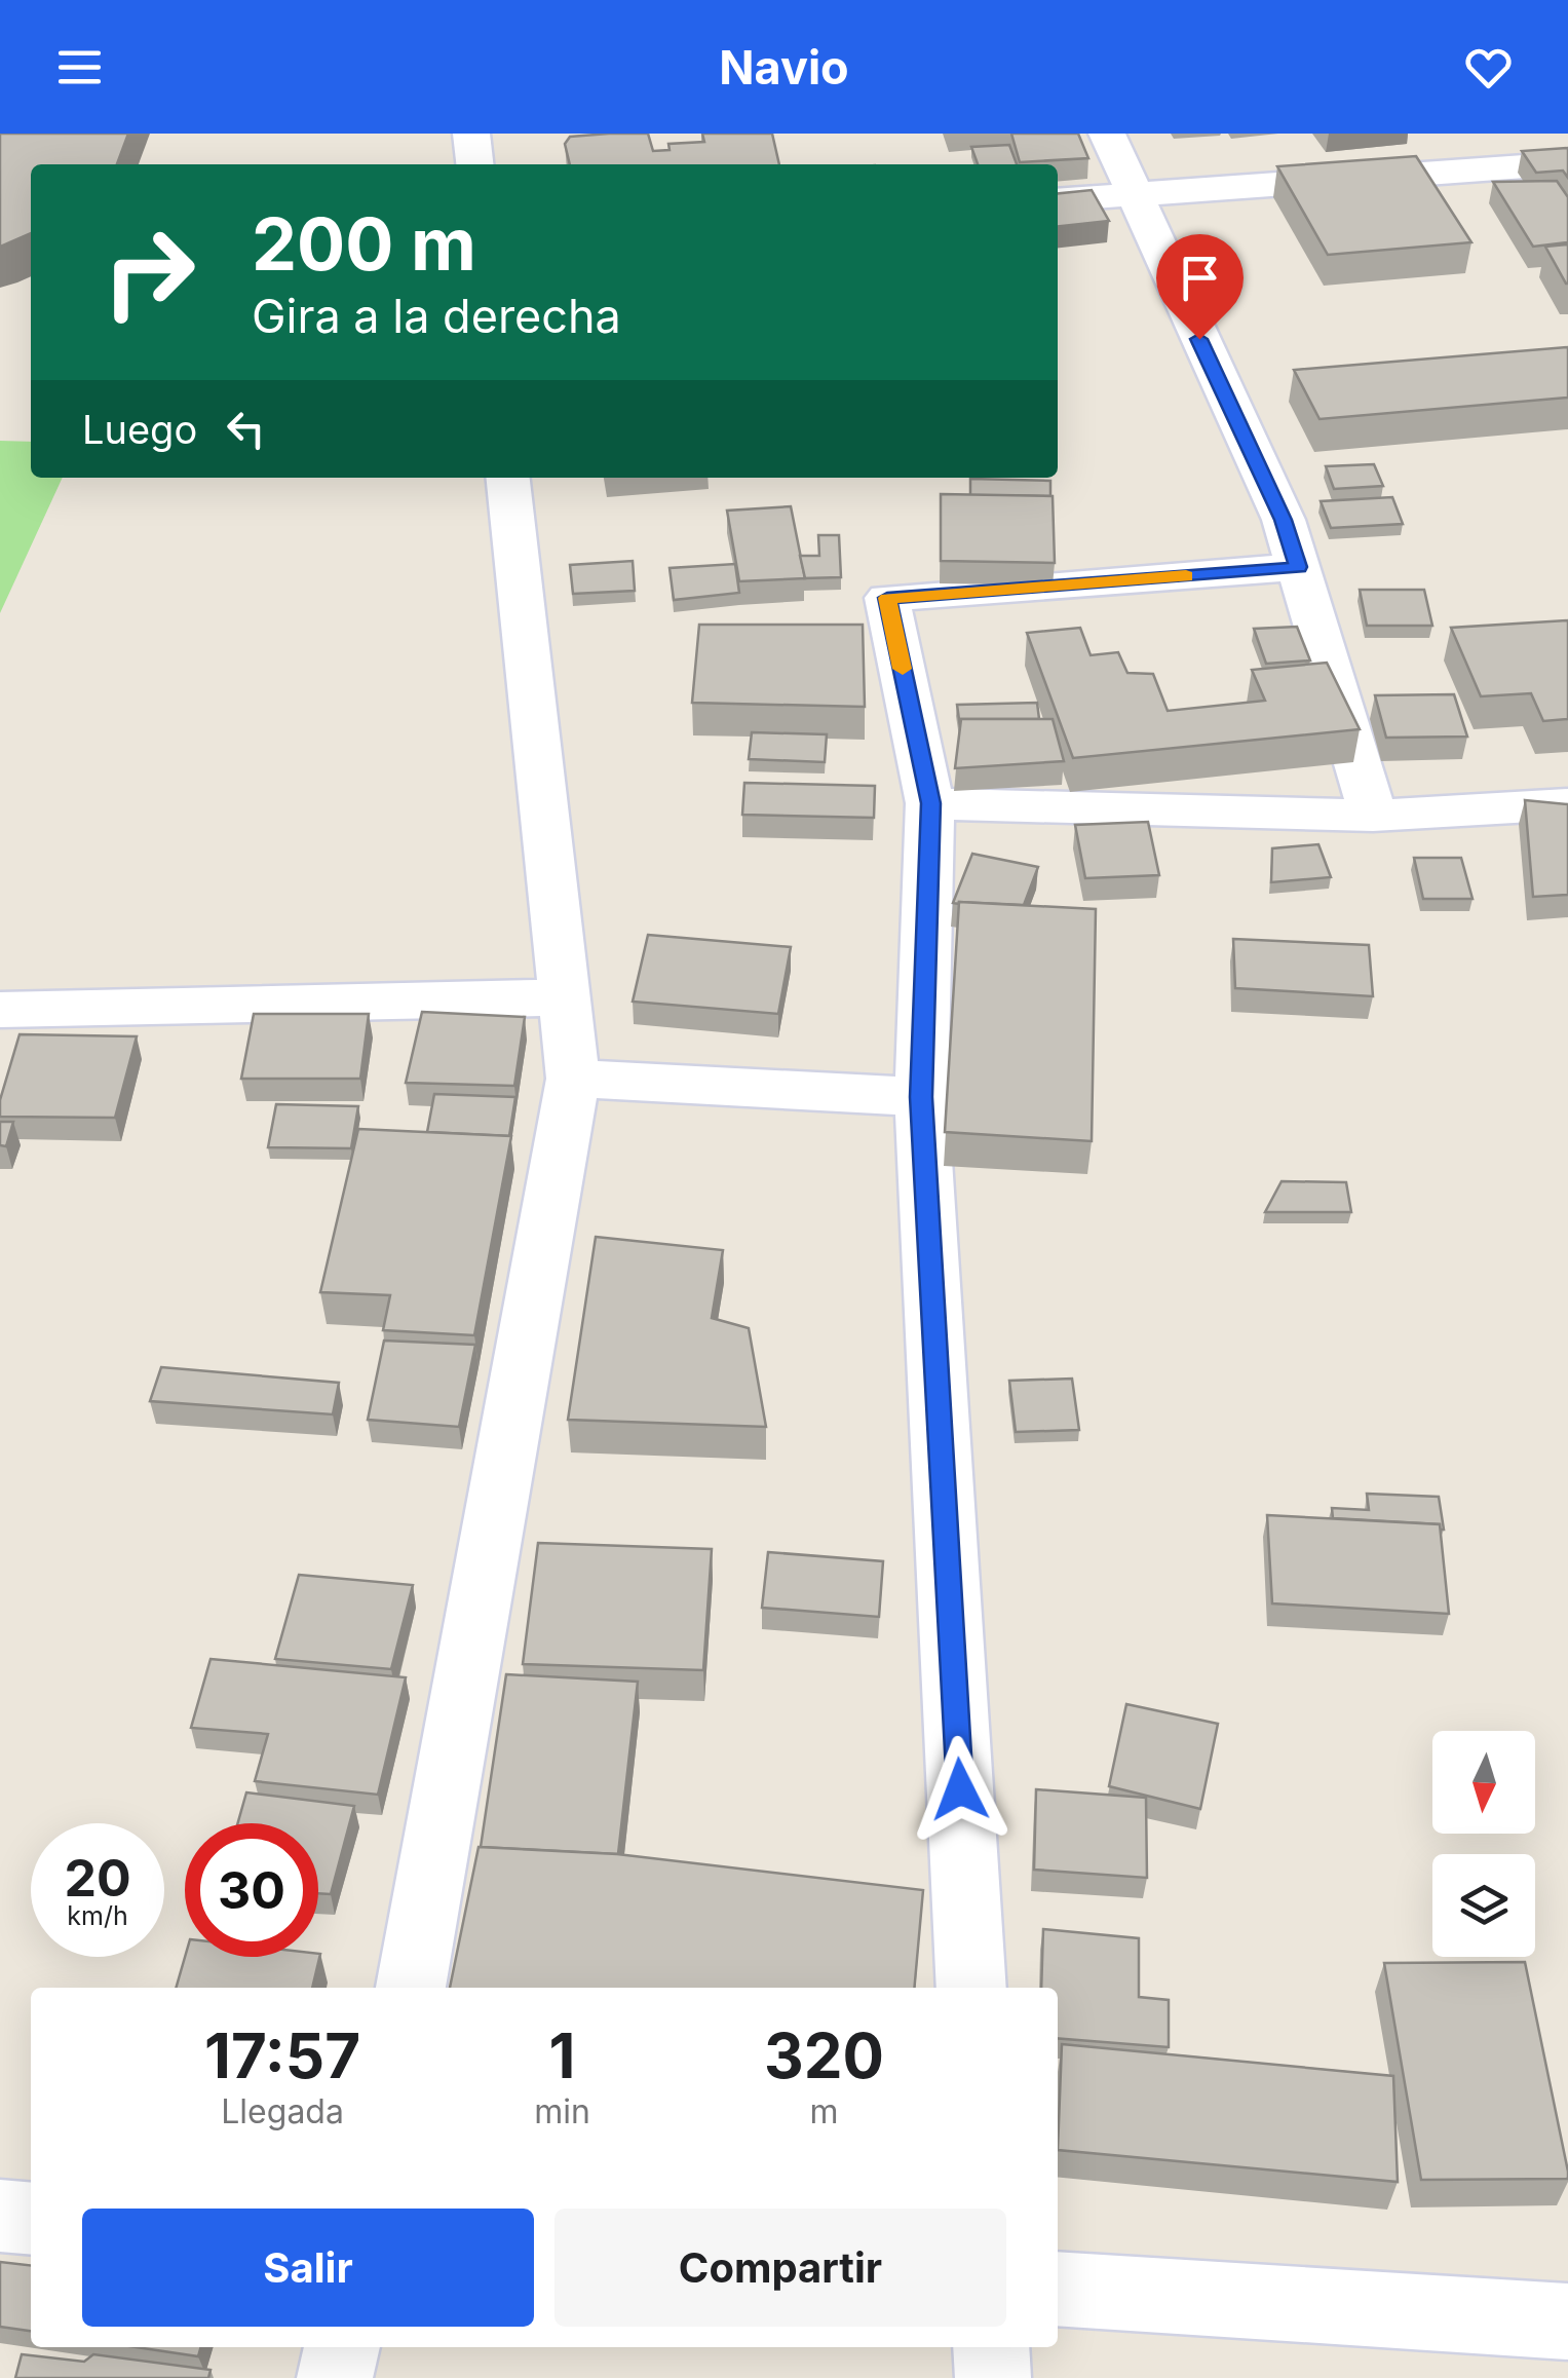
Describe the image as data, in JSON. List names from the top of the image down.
{
  "north": "bottom",
  "page": {
    "header": "Navio",
    "turn": ["200 m", "Gira a la derecha"],
    "then": "Luego",
    "speed": "20 km/h",
    "limit": "30",
    "eta": [
      "17:57",
      "Llegada",
      "1",
      "min",
      "320",
      "m"
    ],
    "buttons": ["Salir", "Compartir"]
  }
}
